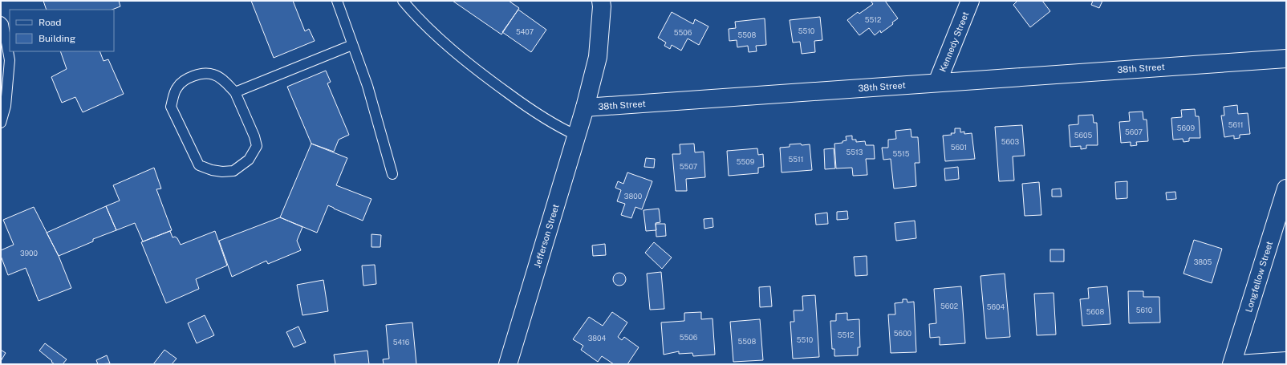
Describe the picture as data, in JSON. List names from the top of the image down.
{
  "streets": {
    "street": [
      "Kennedy Street",
      "38th Street",
      "Jefferson Street",
      "Longfellow Street"
    ]
  },
  "crossings": [
    ["Kennedy Street", "38th Street"],
    ["38th Street", "Jefferson Street"]
  ],
  "house_numbers": [
    "5512",
    "5510",
    "5407",
    "5506",
    "5508",
    "5611",
    "5609",
    "5607",
    "5605",
    "5603",
    "5601",
    "5513",
    "5515",
    "5511",
    "5509",
    "5507",
    "3800",
    "3900",
    "3805",
    "5602",
    "5604",
    "5610",
    "5608",
    "5600",
    "5512",
    "5506",
    "3804",
    "5510",
    "5508",
    "5416"
  ],
  "legend": ["Road", "Building"]
}
